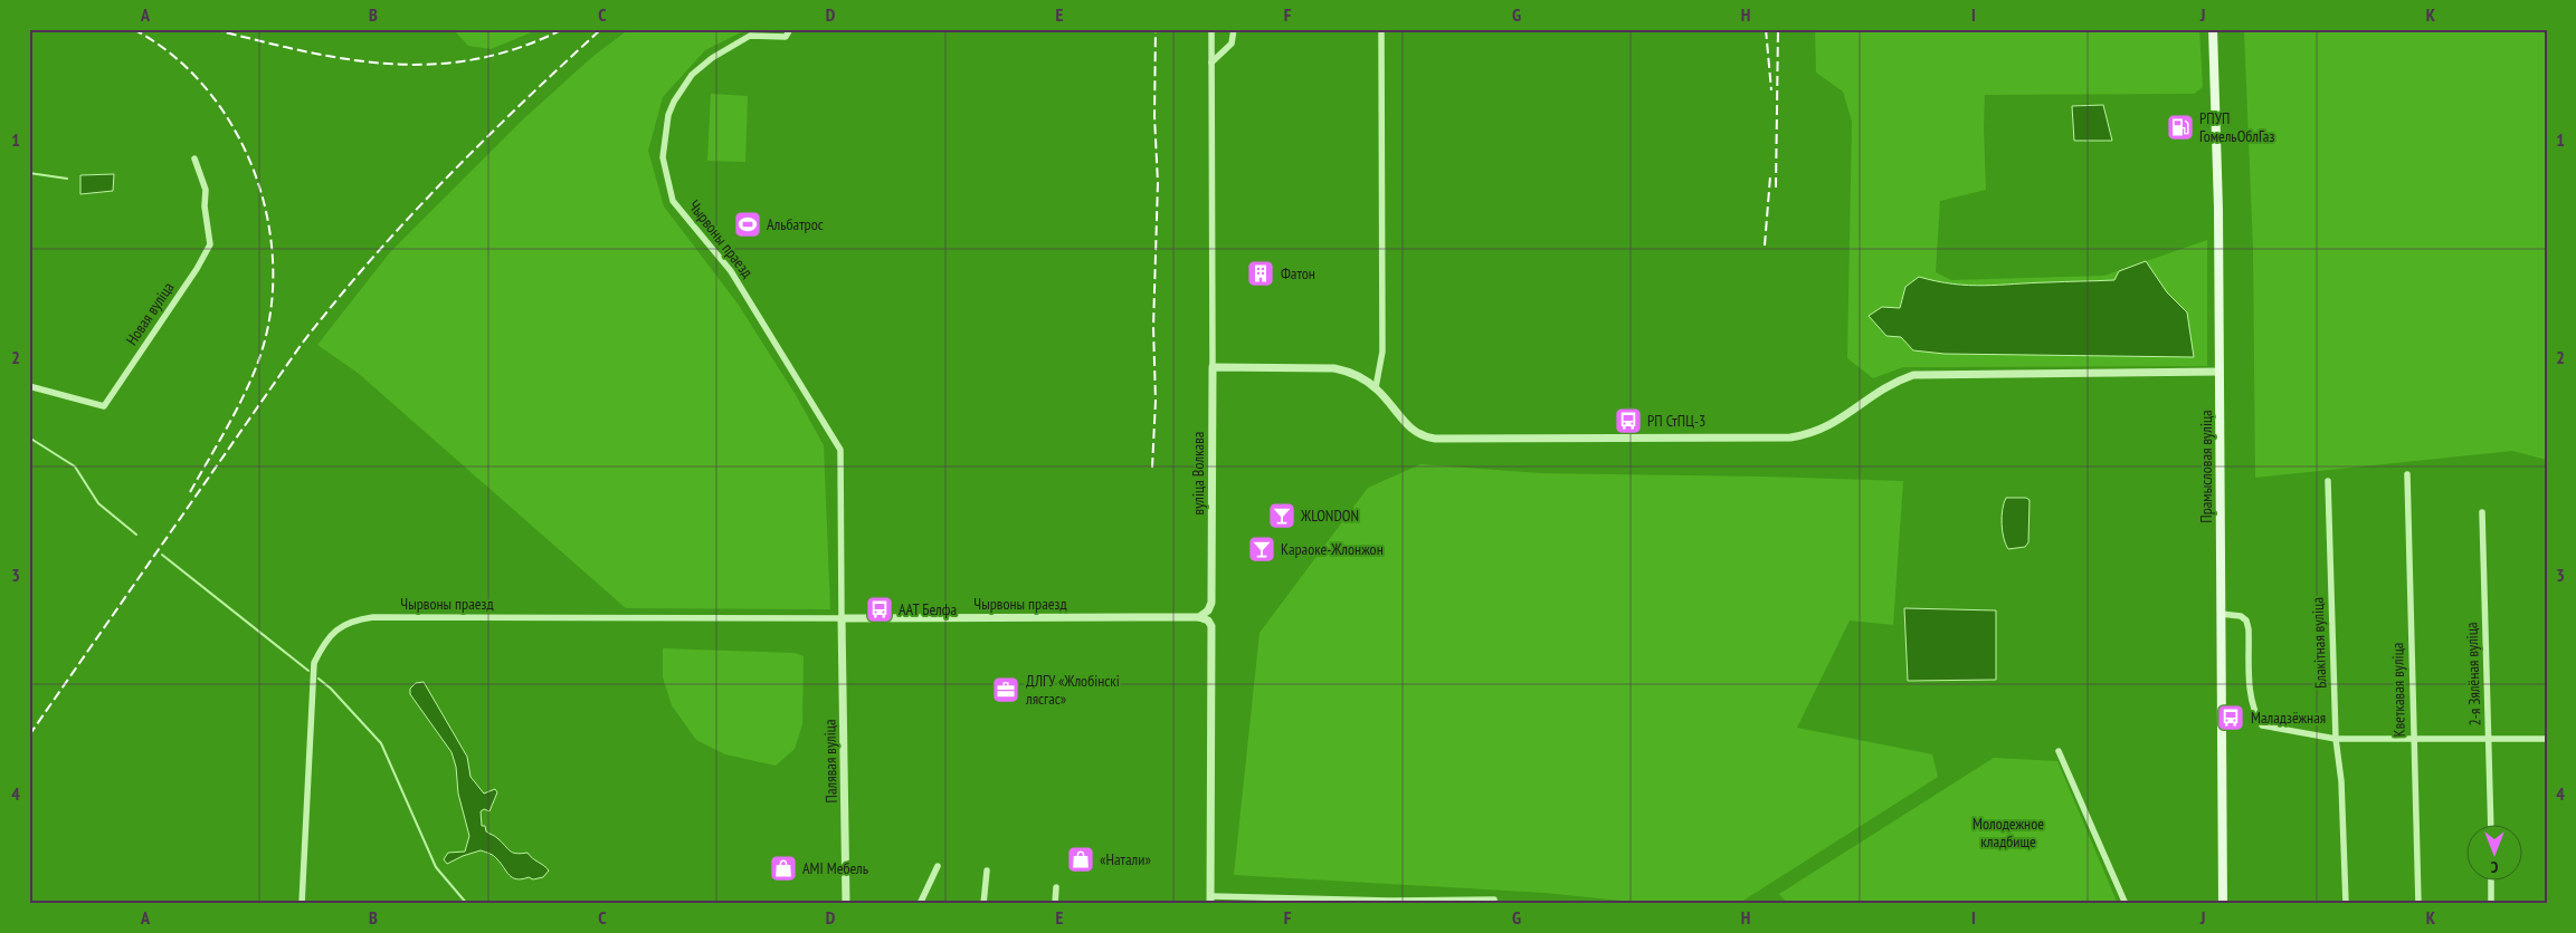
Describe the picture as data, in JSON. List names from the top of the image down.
{
  "streets": {
    "main road": ["Прамысловая вуліца"],
    "street": [
      "Чырвоны праезд",
      "Новая вуліца",
      "вуліца Волкава",
      "Блакітная вуліца",
      "2-я Зялёная вуліца",
      "Кветкавая вуліца",
      "Палявая вуліца"
    ]
  },
  "crossings": [
    ["Чырвоны праезд", "вуліца Волкава"],
    ["Чырвоны праезд", "Палявая вуліца"]
  ],
  "parks": ["Молодежное кладбище"],
  "places": {
    "fuel station": ["РПУП ГомельОблГаз"],
    "sports": ["Альбатрос"],
    "building": ["Фатон"],
    "bus stop": ["РП СтПЦ-3", "ААТ Белфа", "Маладзёжная"],
    "bar": ["ЖLONDON", "Караоке-Жлонжон"],
    "office": ["ДЛГУ «Жлобінскі лясгас»"],
    "shop": ["«Натали»", "AMI Мебель"]
  },
  "north": "bottom",
  "grid": {
    "columns": [
      "A",
      "B",
      "C",
      "D",
      "E",
      "F",
      "G",
      "H",
      "I",
      "J",
      "K"
    ],
    "rows": [
      "1",
      "2",
      "3",
      "4"
    ]
  }
}
